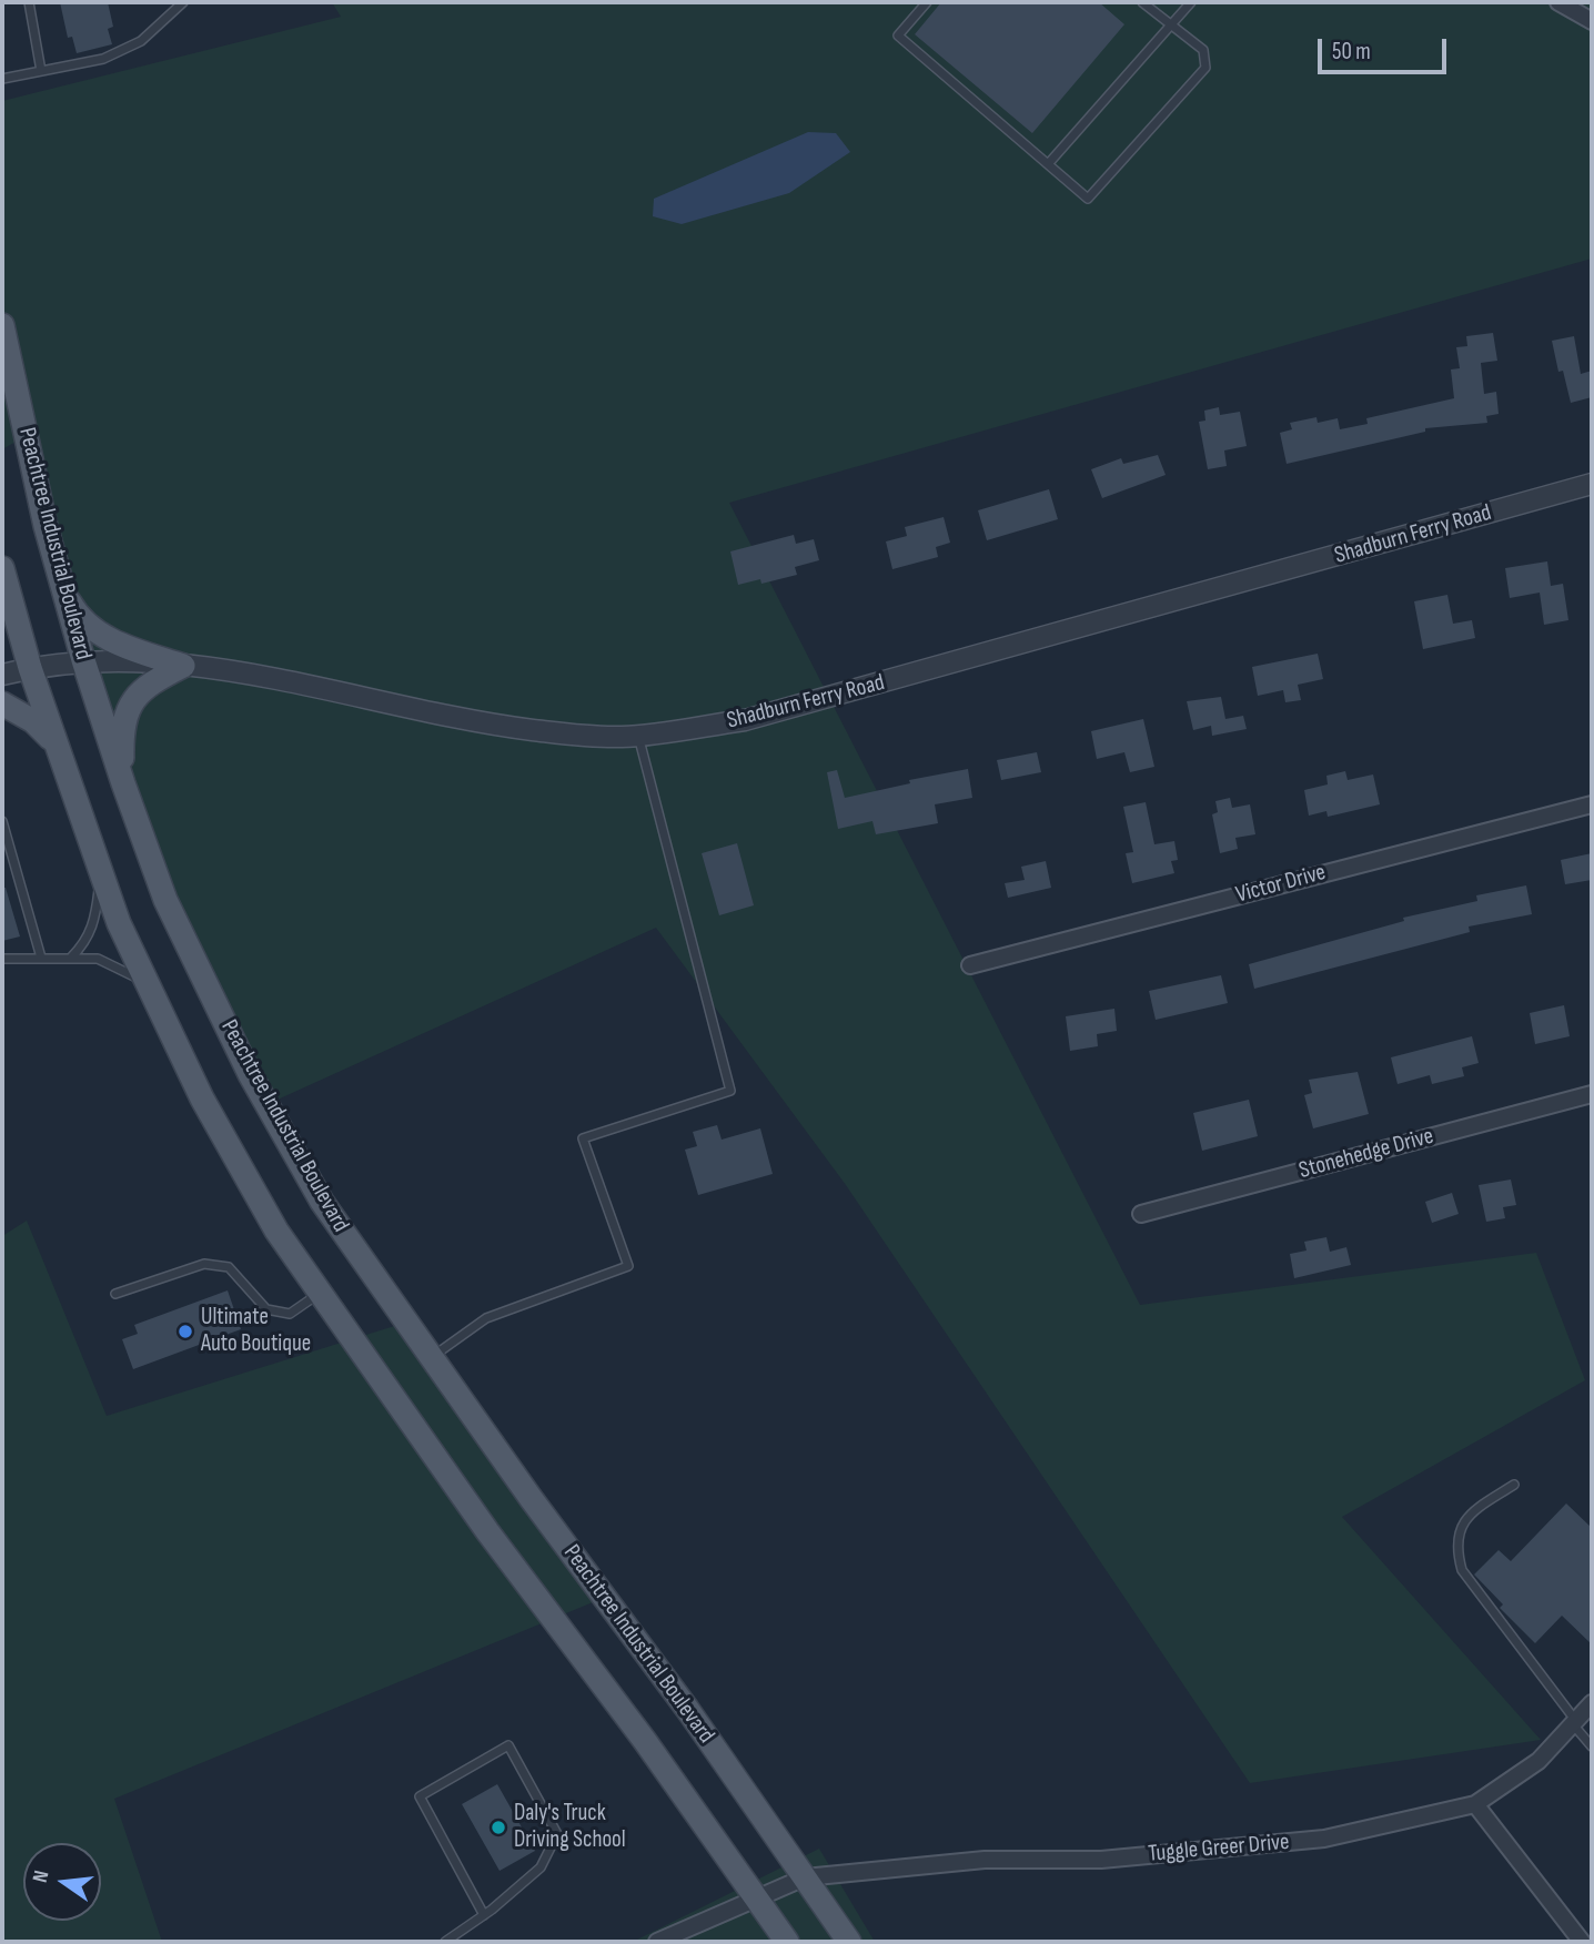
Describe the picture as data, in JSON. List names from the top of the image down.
{
  "streets": {
    "main road": ["Peachtree Industrial Boulevard"],
    "street": [
      "Shadburn Ferry Road",
      "Victor Drive",
      "Stonehedge Drive",
      "Tuggle Greer Drive"
    ]
  },
  "crossings": [
    ["Shadburn Ferry Road", "Peachtree Industrial Boulevard"],
    ["Peachtree Industrial Boulevard", "Tuggle Greer Drive"]
  ],
  "places": ["Ultimate Auto Boutique", "Daly's Truck Driving School"],
  "scale_bar": "50 m",
  "north": "left"
}
